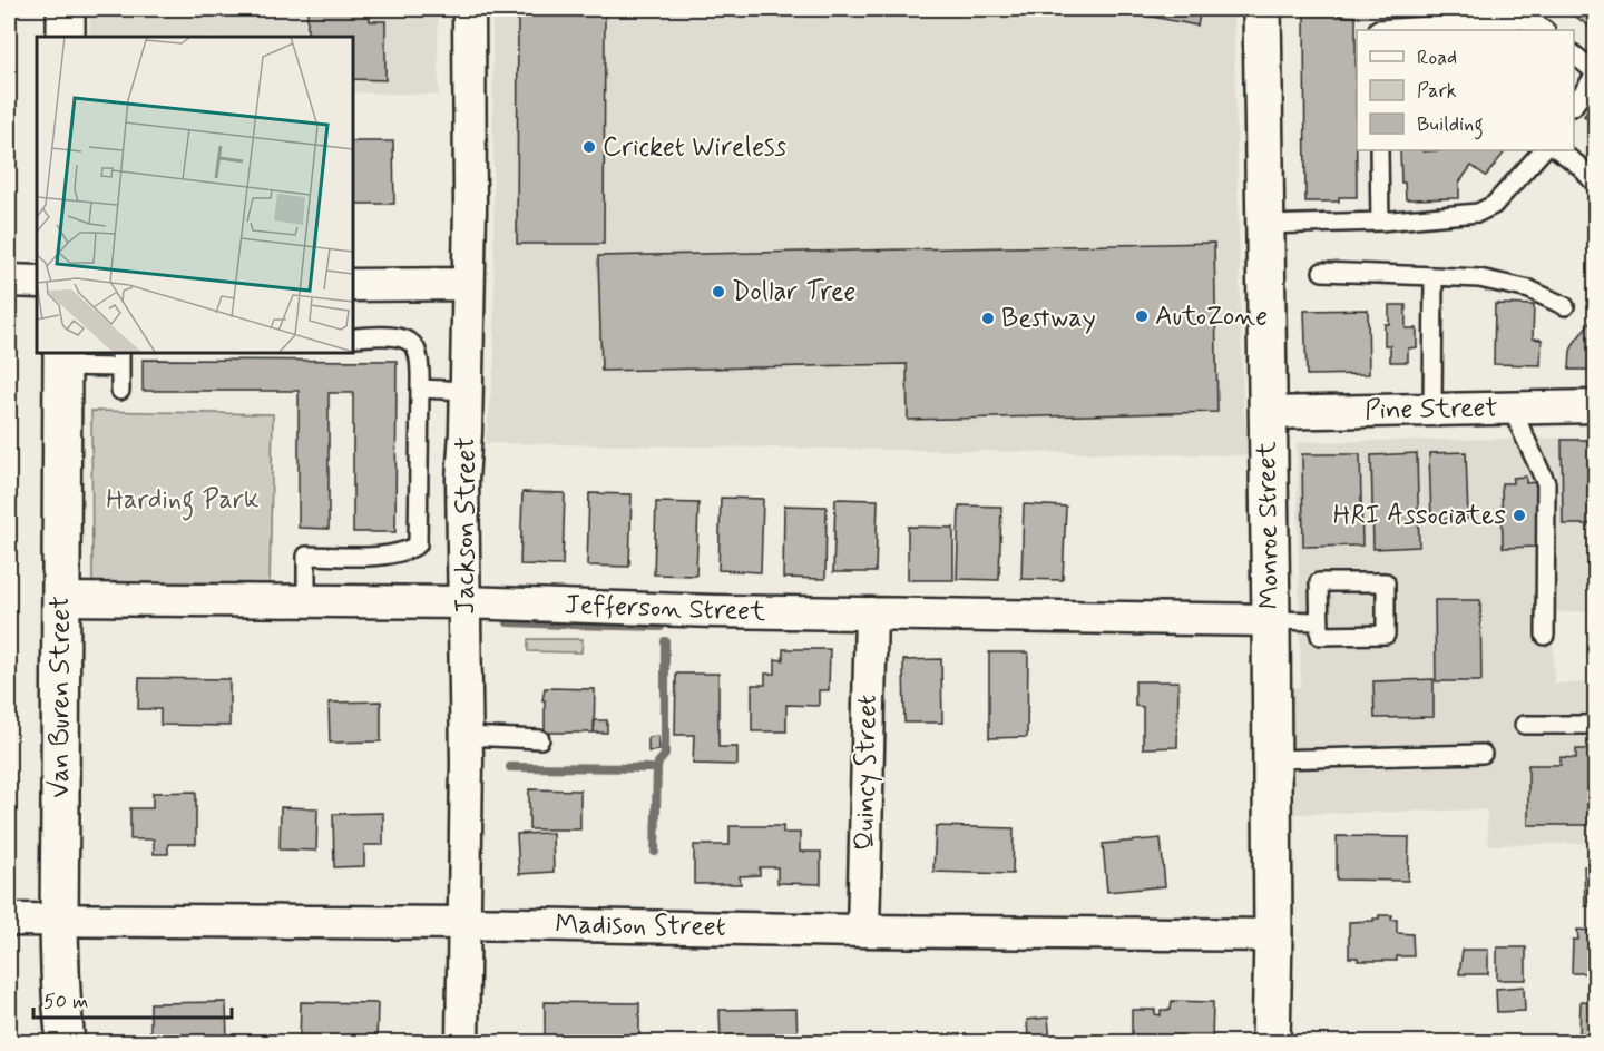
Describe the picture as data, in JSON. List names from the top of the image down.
{
  "streets": {
    "main road": ["Monroe Street", "Van Buren Street"],
    "street": [
      "Pine Street",
      "Jackson Street",
      "Jefferson Street",
      "Quincy Street",
      "Madison Street"
    ]
  },
  "crossings": [
    ["Pine Street", "Monroe Street"],
    ["Jackson Street", "Jefferson Street"],
    ["Jackson Street", "Madison Street"],
    ["Monroe Street", "Jefferson Street"],
    ["Monroe Street", "Madison Street"],
    ["Jefferson Street", "Van Buren Street"],
    ["Jefferson Street", "Quincy Street"],
    ["Van Buren Street", "Madison Street"],
    ["Quincy Street", "Madison Street"]
  ],
  "parks": ["Harding Park"],
  "places": [
    "Cricket Wireless",
    "Dollar Tree",
    "AutoZone",
    "Bestway",
    "HRI Associates"
  ],
  "legend": ["Road", "Park", "Building"],
  "scale_bar": "50 m"
}
